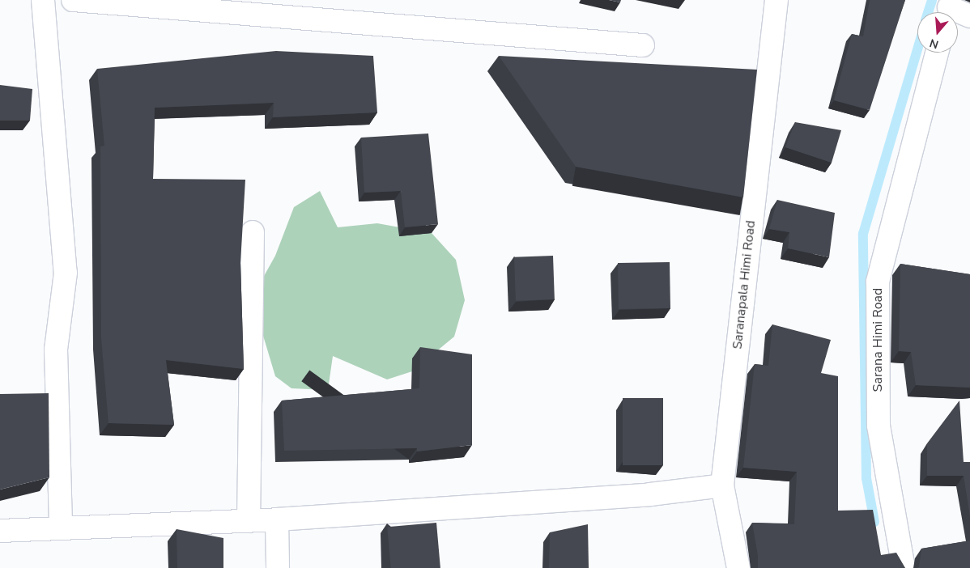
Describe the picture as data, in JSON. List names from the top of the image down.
{
  "streets": {
    "street": ["Saranapala Himi Road", "Sarana Himi Road"]
  },
  "north": "bottom"
}
